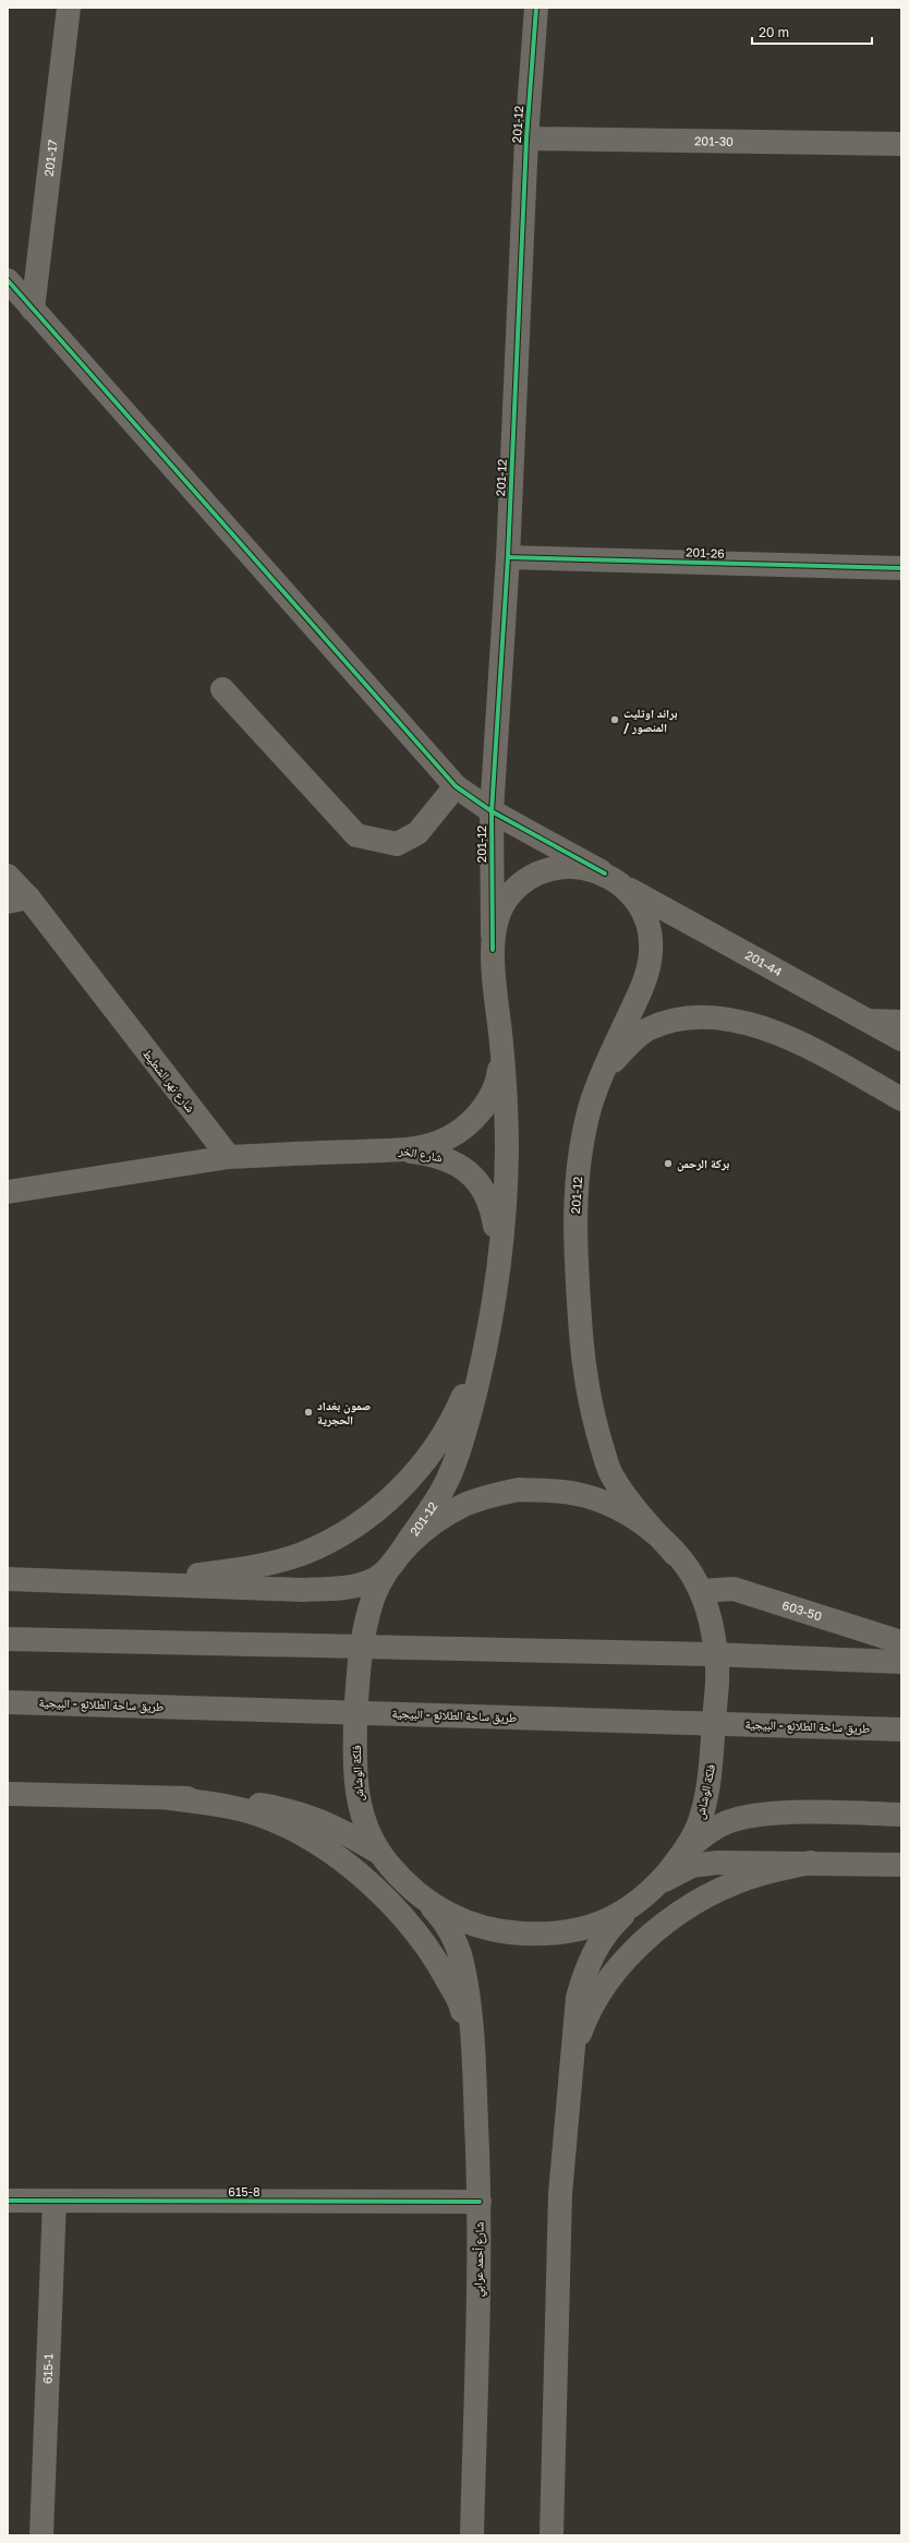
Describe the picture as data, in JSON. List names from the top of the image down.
{
  "streets": {
    "main road": [
      "201-12",
      "201-44",
      "شارع نهر الشطيط",
      "شارع الخر",
      "طريق ساحة الطلائع - البيجية",
      "فلكة الوشاش",
      "شارع أحمد عرابي"
    ],
    "street": [
      "201-30",
      "201-17",
      "201-26",
      "603-50",
      "615-8",
      "615-1"
    ]
  },
  "crossings": [
    ["201-12", "201-30"],
    ["201-12", "201-26"],
    ["201-12", "201-44"],
    ["201-12", "شارع الخر"],
    ["201-12", "فلكة الوشاش"],
    ["603-50", "فلكة الوشاش"],
    ["فلكة الوشاش", "شارع أحمد عرابي"],
    ["615-8", "شارع أحمد عرابي"],
    ["615-8", "615-1"]
  ],
  "places": ["براند اوتليت / المنصور", "بركة الرحمن", "صمون بغداد الحجرية"],
  "scale_bar": "20 m"
}
